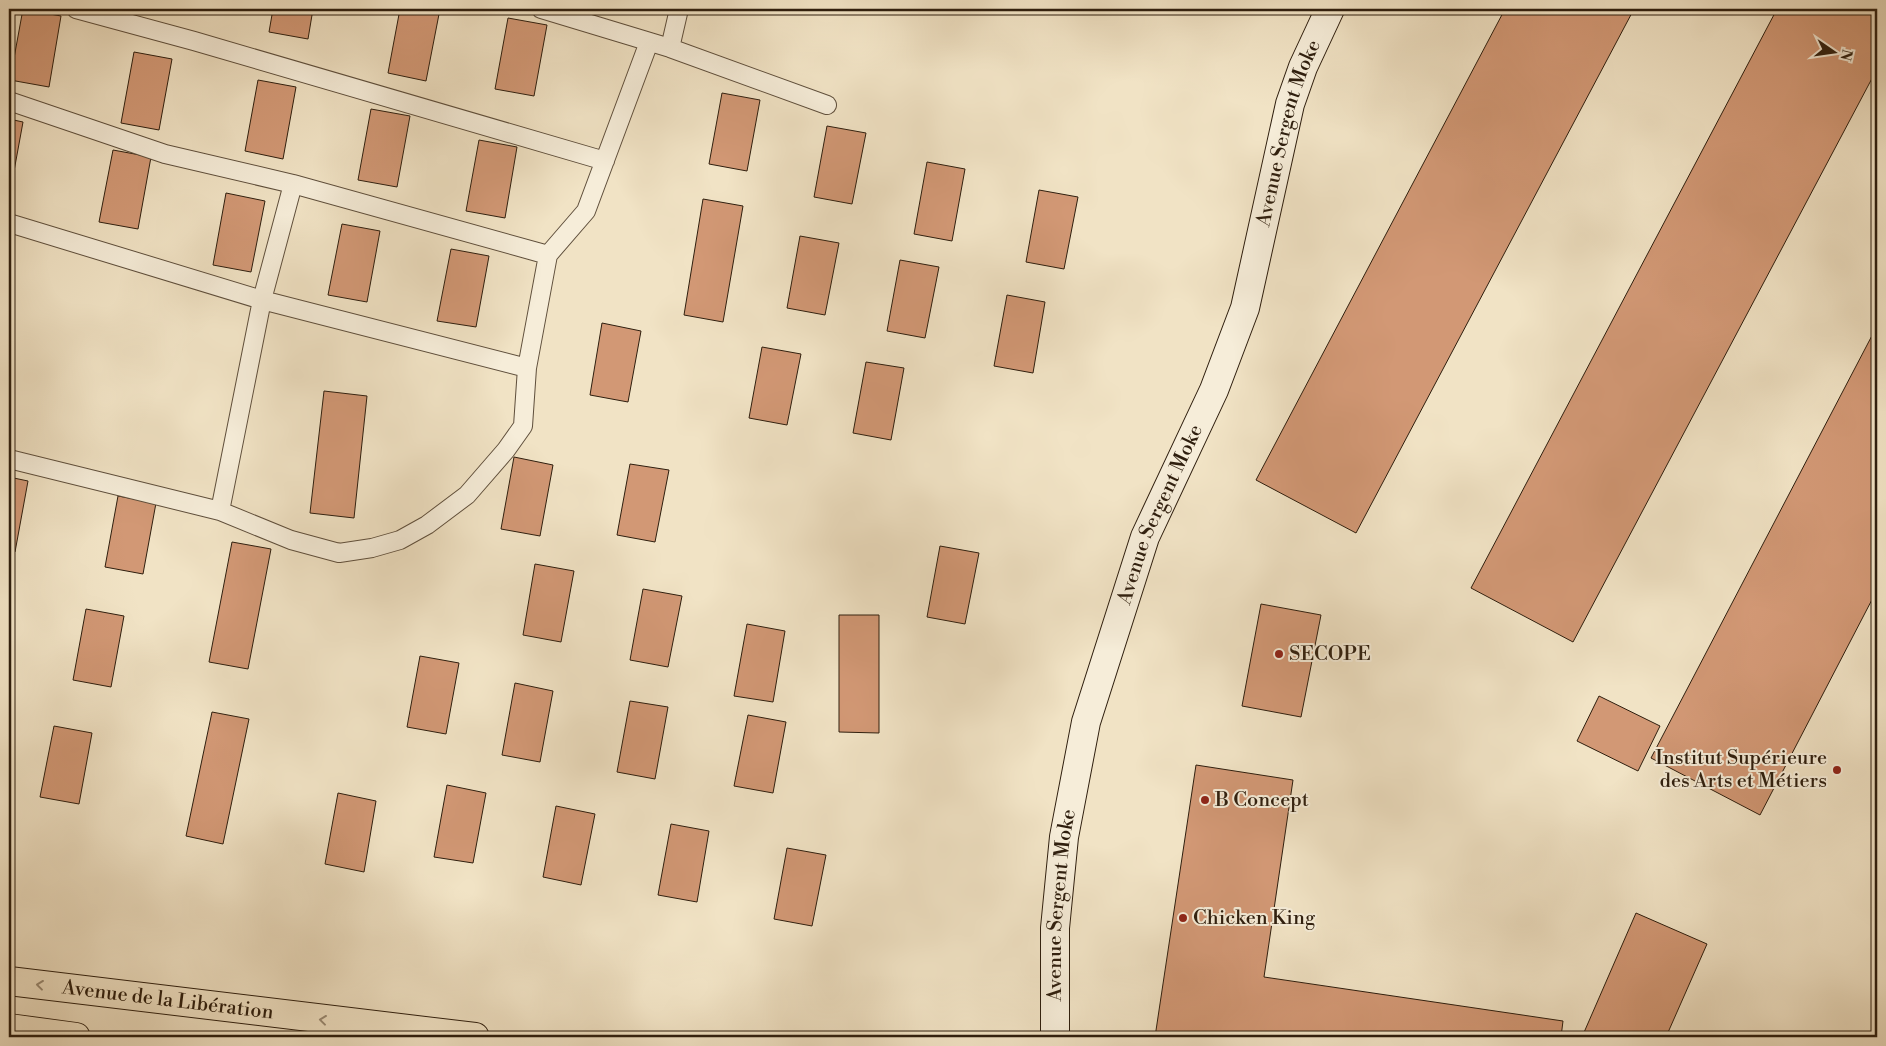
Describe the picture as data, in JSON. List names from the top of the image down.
{
  "streets": {
    "main road": ["Avenue Sergent Moke", "Avenue de la Libération"]
  },
  "one_way": ["Avenue de la Libération"],
  "places": [
    "SECOPE",
    "Institut Supérieure des Arts et Métiers",
    "B Concept",
    "Chicken King"
  ],
  "north": "right"
}
